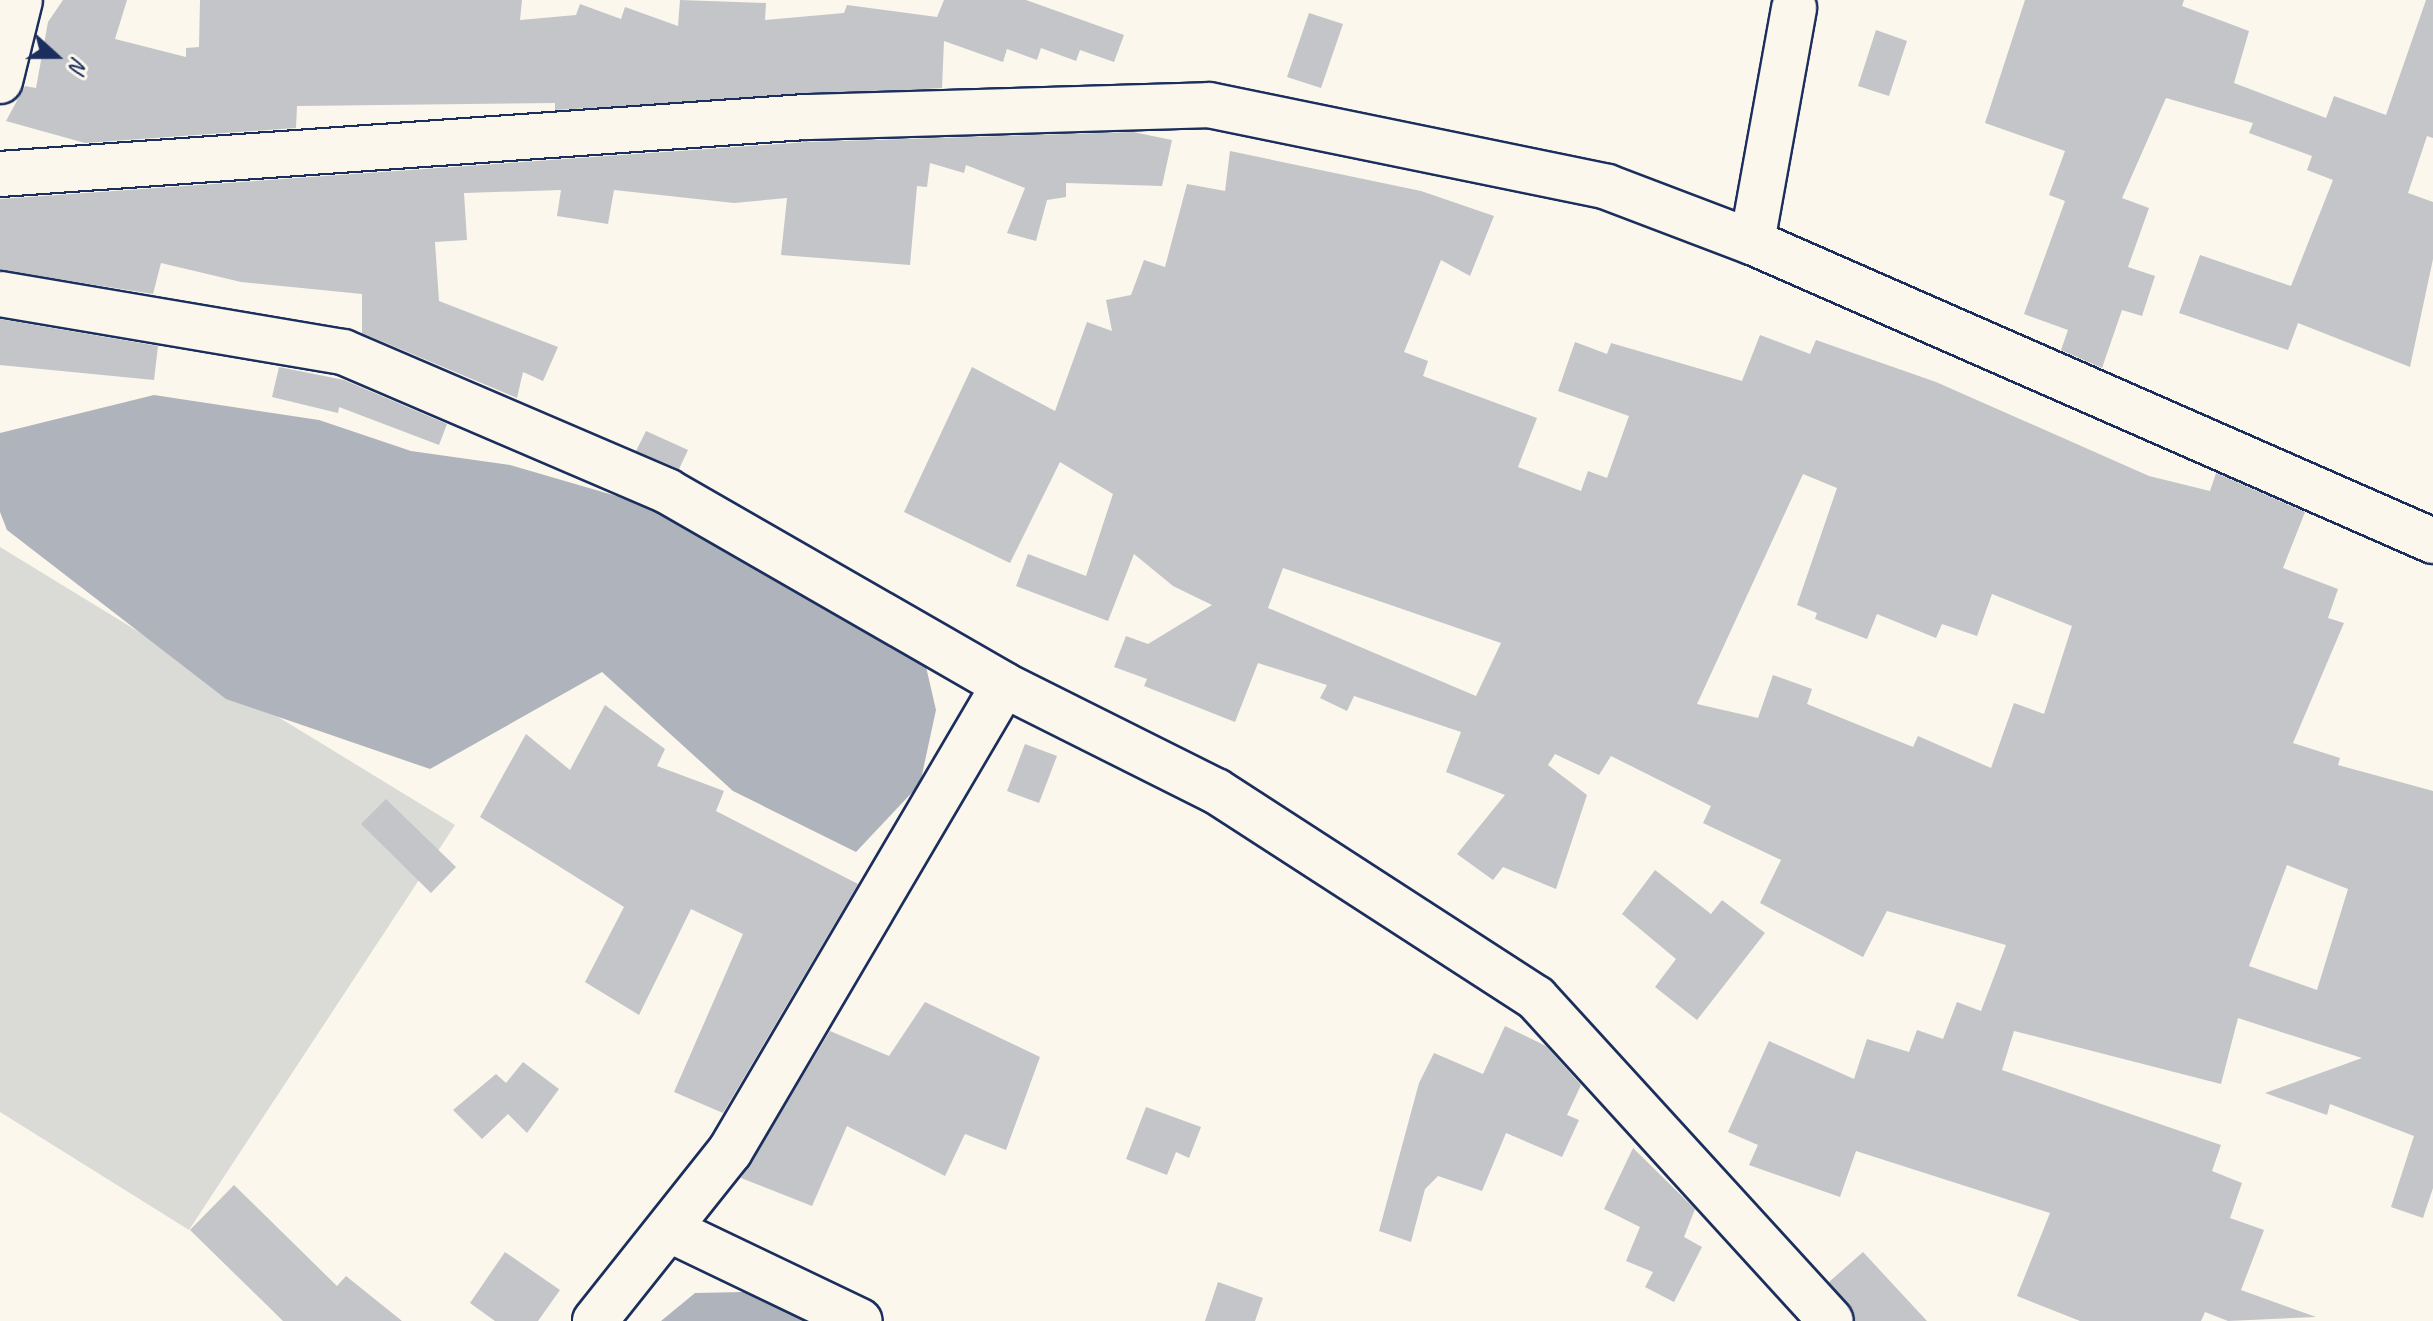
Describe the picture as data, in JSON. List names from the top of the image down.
{
  "north": "right"
}
